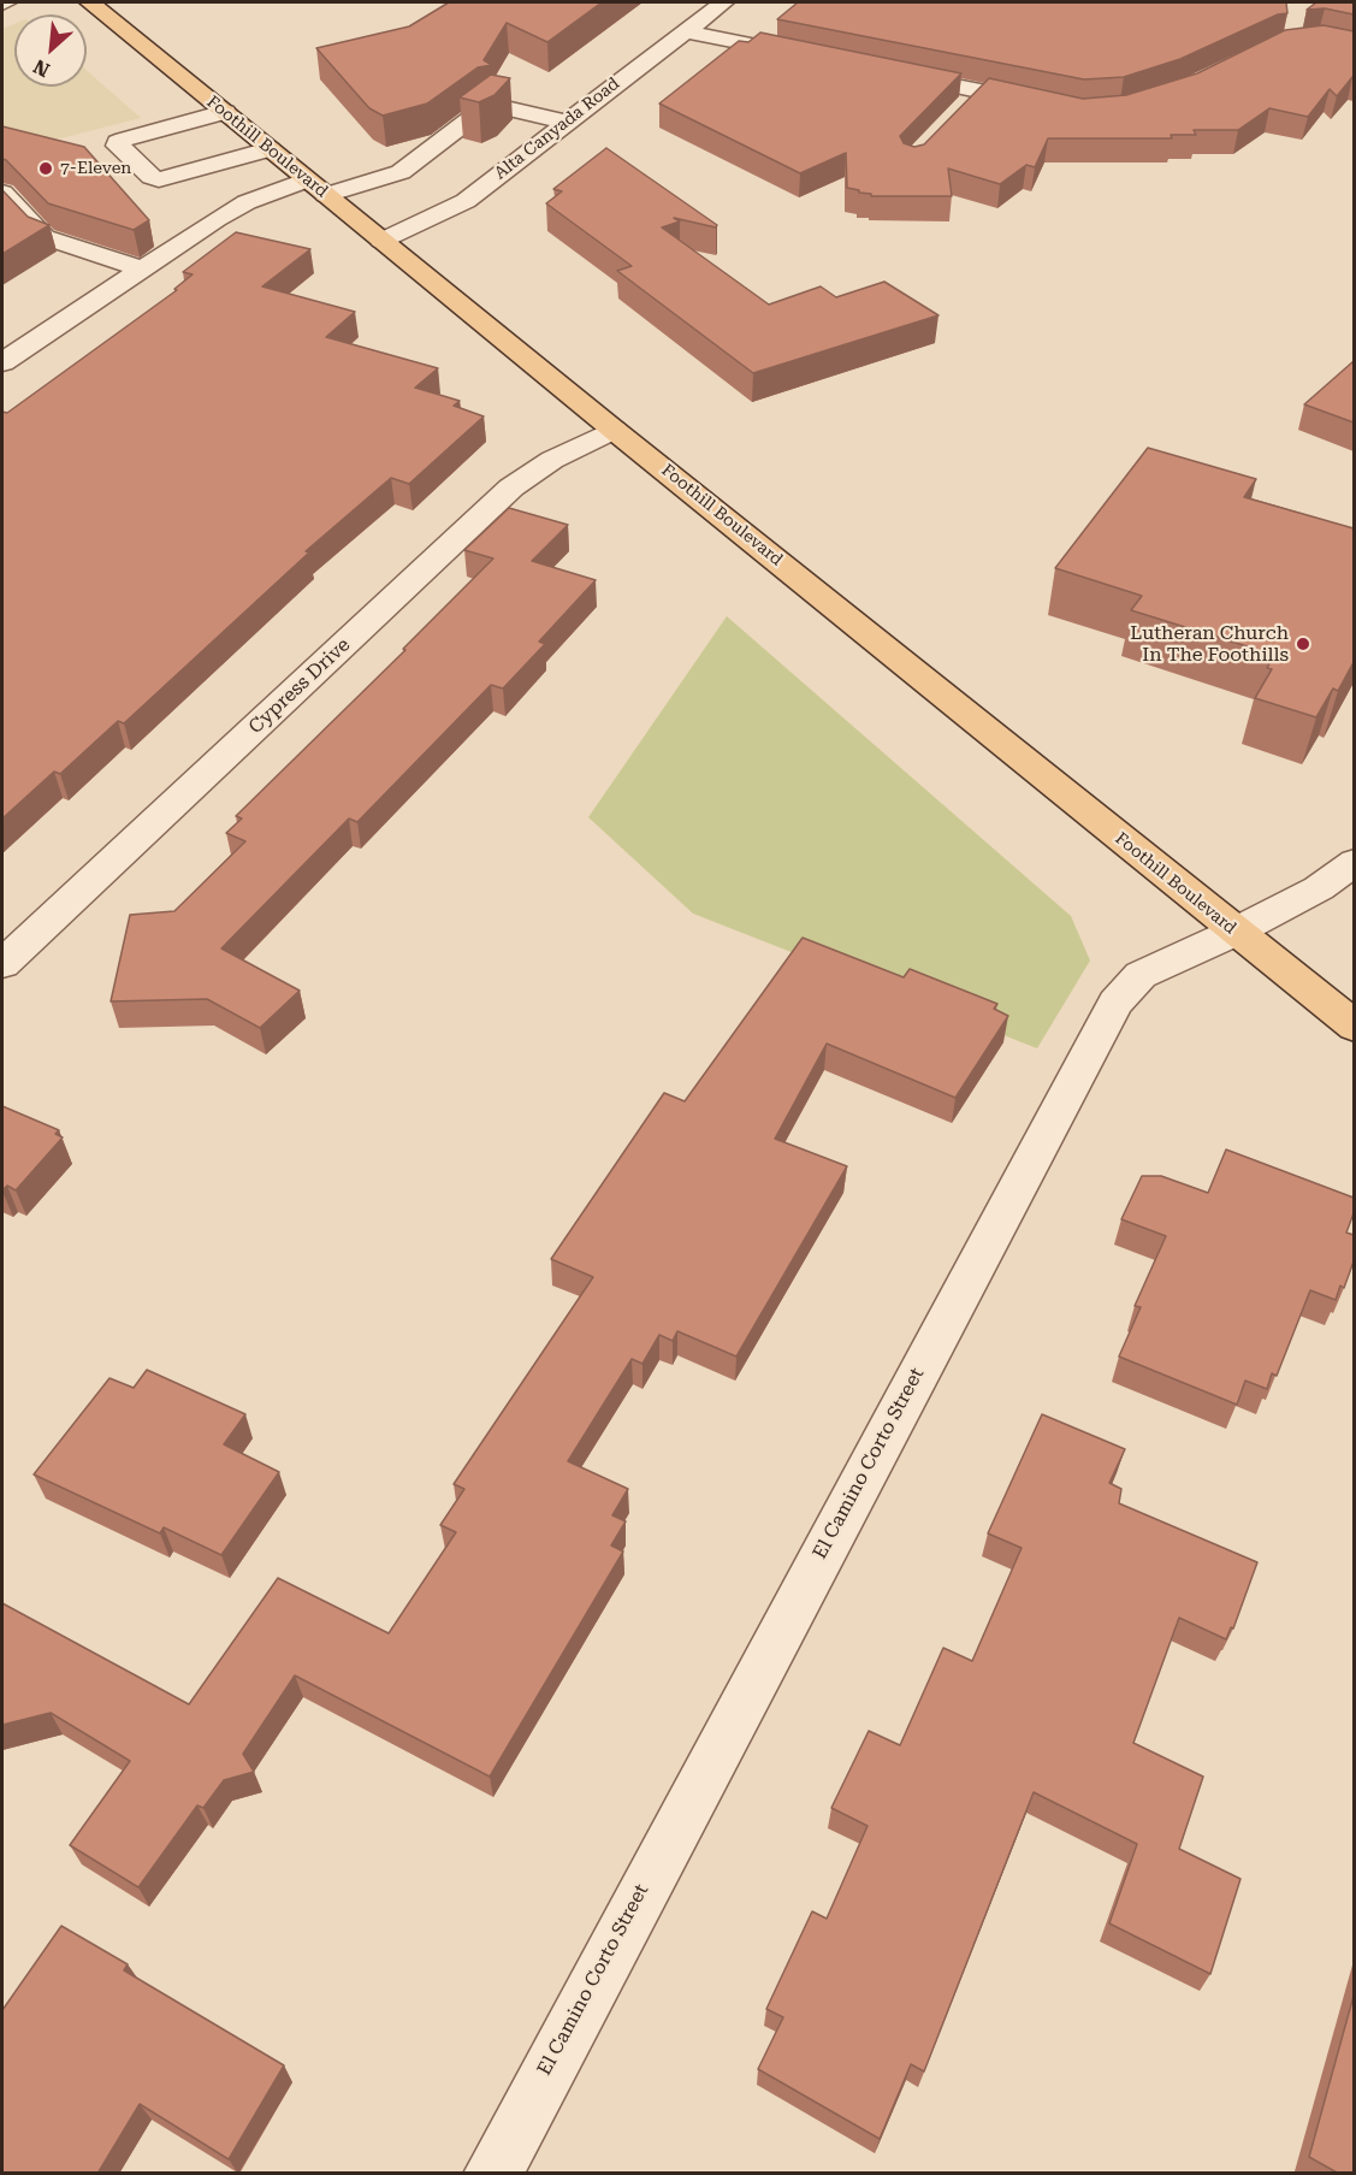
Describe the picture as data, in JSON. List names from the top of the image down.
{
  "streets": {
    "main road": ["Foothill Boulevard"],
    "street": ["Alta Canyada Road", "Cypress Drive", "El Camino Corto Street"]
  },
  "crossings": [
    ["Alta Canyada Road", "Foothill Boulevard"],
    ["Foothill Boulevard", "Cypress Drive"],
    ["Foothill Boulevard", "El Camino Corto Street"]
  ],
  "places": ["7-Eleven", "Lutheran Church In The Foothills"],
  "north": "bottom left"
}
